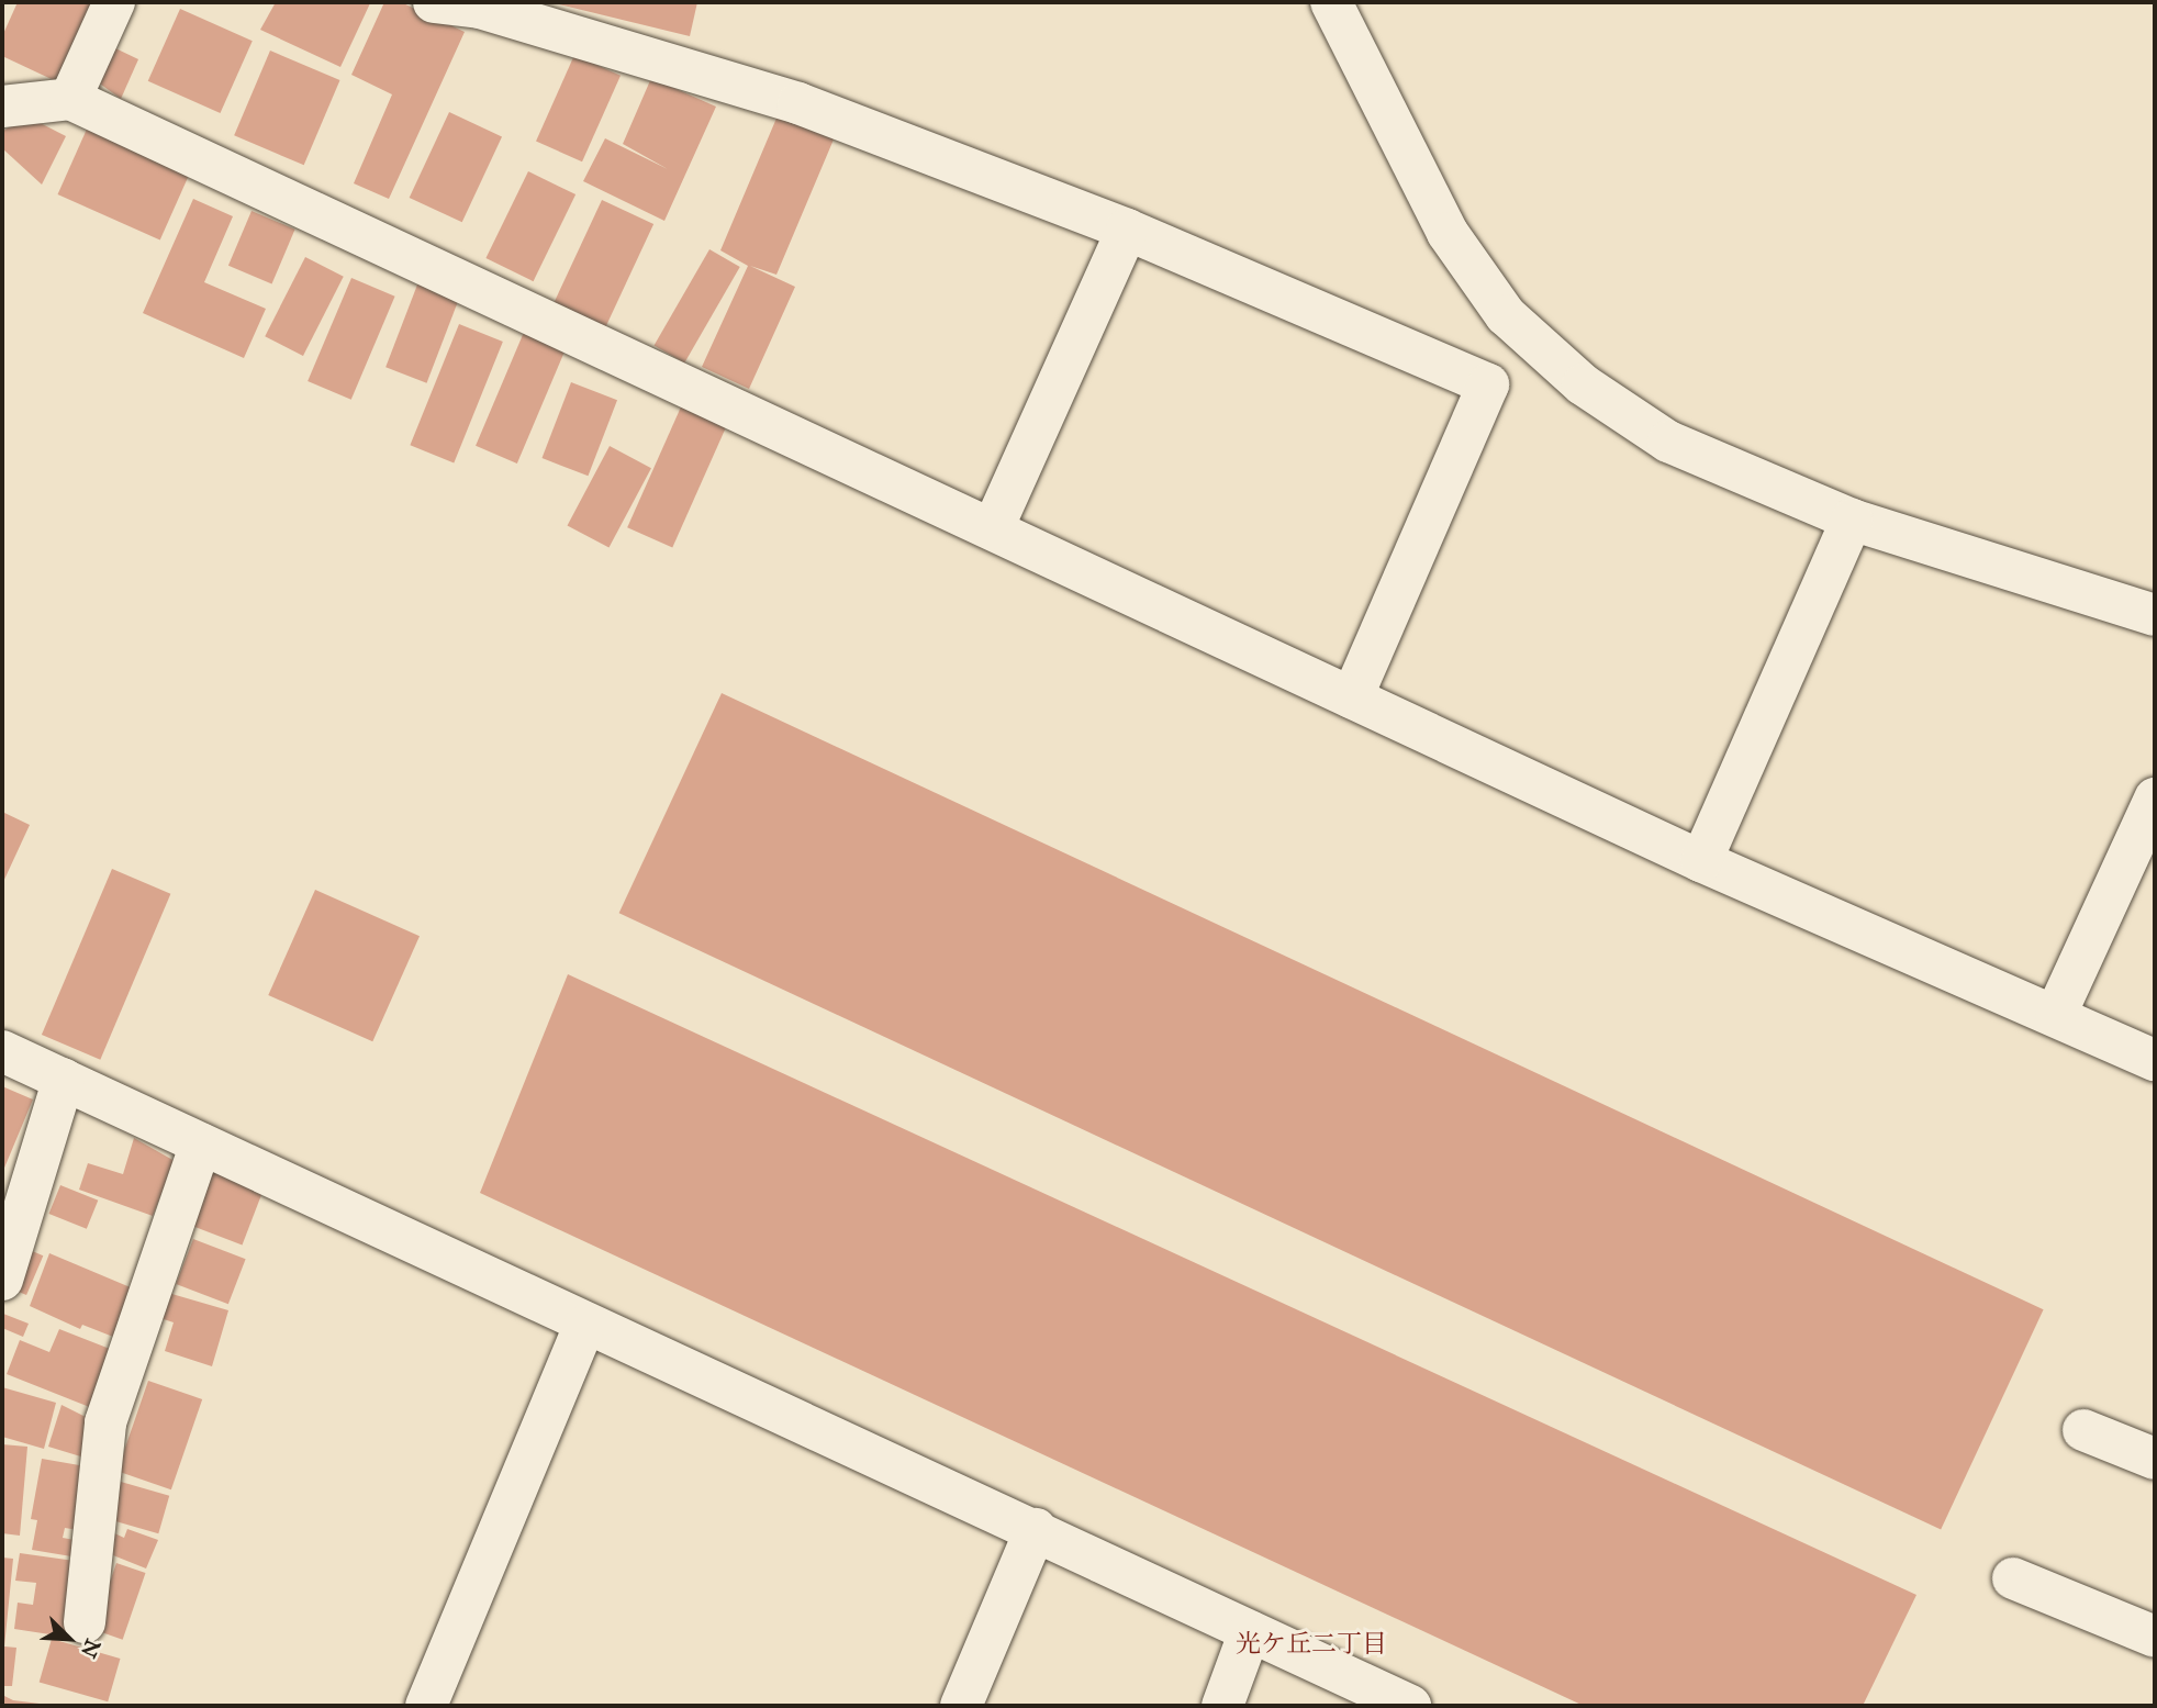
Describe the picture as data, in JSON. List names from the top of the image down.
{
  "districts": ["光ケ丘二丁目"],
  "north": "bottom right"
}
